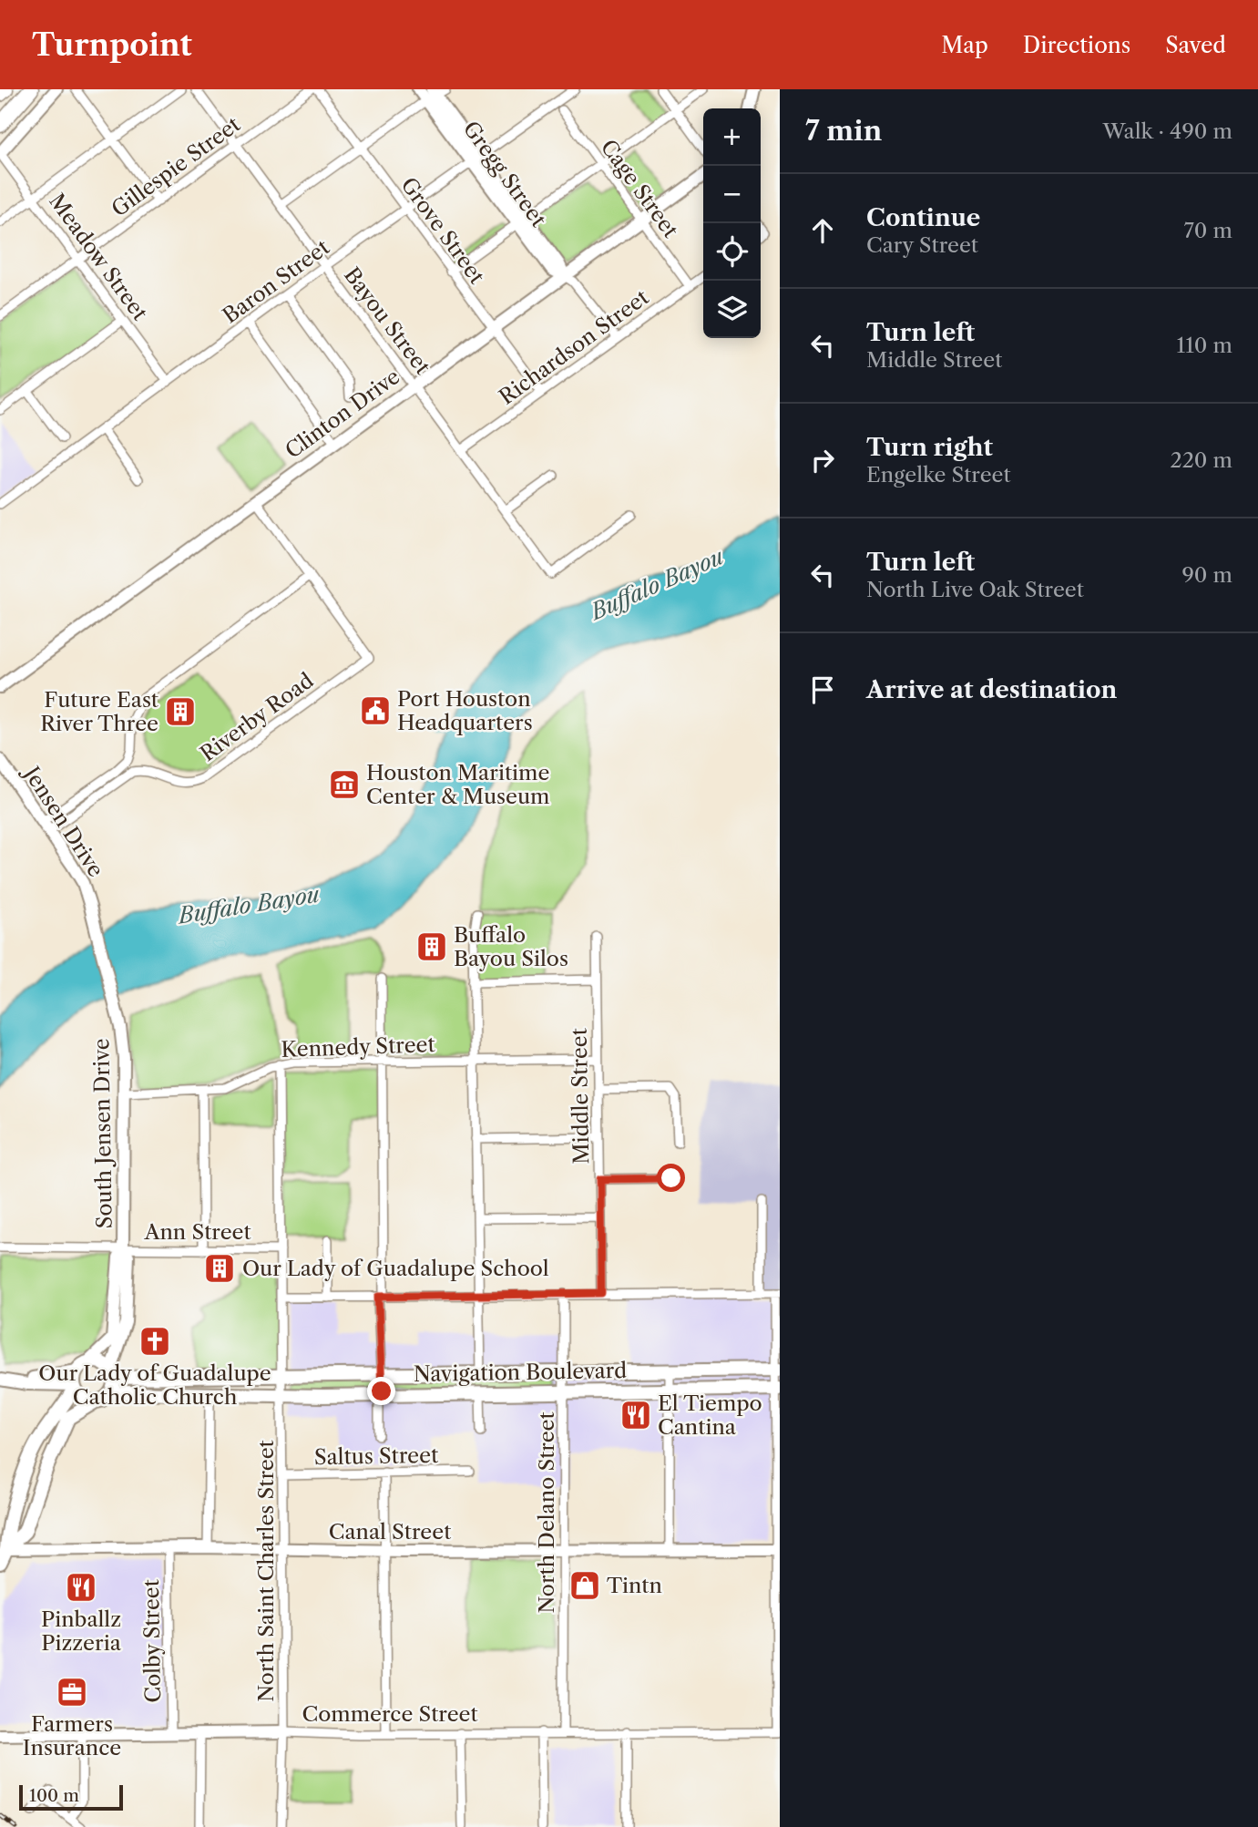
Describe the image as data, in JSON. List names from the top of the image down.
{
  "streets": {
    "main road": [
      "Gregg Street",
      "Clinton Drive",
      "Jensen Drive",
      "South Jensen Drive",
      "Navigation Boulevard",
      "Canal Street",
      "Commerce Street"
    ],
    "street": [
      "Gillespie Street",
      "Cage Street",
      "Grove Street",
      "Meadow Street",
      "Baron Street",
      "Bayou Street",
      "Richardson Street",
      "Riverby Road",
      "Kennedy Street",
      "Middle Street",
      "Ann Street",
      "Saltus Street",
      "North Delano Street",
      "North Saint Charles Street",
      "Colby Street"
    ]
  },
  "crossings": [
    ["Gillespie Street", "Meadow Street"],
    ["Gillespie Street", "Bayou Street"],
    ["Gregg Street", "Baron Street"],
    ["Gregg Street", "Richardson Street"],
    ["Gregg Street", "Clinton Drive"],
    ["Cage Street", "Richardson Street"],
    ["Cage Street", "Clinton Drive"],
    ["Grove Street", "Baron Street"],
    ["Grove Street", "Richardson Street"],
    ["Grove Street", "Clinton Drive"],
    ["Meadow Street", "Baron Street"],
    ["Baron Street", "Bayou Street"],
    ["Bayou Street", "Richardson Street"],
    ["Bayou Street", "Clinton Drive"],
    ["Riverby Road", "Jensen Drive"],
    ["Jensen Drive", "South Jensen Drive"],
    ["Kennedy Street", "Middle Street"],
    ["Kennedy Street", "South Jensen Drive"],
    ["Kennedy Street", "North Saint Charles Street"],
    ["South Jensen Drive", "Ann Street"],
    ["South Jensen Drive", "Navigation Boulevard"],
    ["Ann Street", "North Saint Charles Street"],
    ["Navigation Boulevard", "North Delano Street"],
    ["Navigation Boulevard", "Canal Street"],
    ["Navigation Boulevard", "North Saint Charles Street"],
    ["Saltus Street", "North Saint Charles Street"],
    ["North Delano Street", "Canal Street"],
    ["North Delano Street", "Commerce Street"],
    ["Canal Street", "North Saint Charles Street"],
    ["Canal Street", "Colby Street"],
    ["North Saint Charles Street", "Commerce Street"],
    ["Colby Street", "Commerce Street"]
  ],
  "water": ["Buffalo Bayou"],
  "places": {
    "public building": ["Port Houston Headquarters"],
    "building": ["Future East River Three", "Buffalo Bayou Silos", "Our Lady of Guadalupe School"],
    "museum": ["Houston Maritime Center & Museum"],
    "church": ["Our Lady of Guadalupe Catholic Church"],
    "restaurant": ["El Tiempo Cantina", "Pinballz Pizzeria"],
    "shop": ["Tintn"],
    "office": ["Farmers Insurance"]
  },
  "scale_bar": "100 m",
  "page": {
    "header": "Turnpoint",
    "nav": ["Map", "Directions", "Saved"],
    "heading": ["7 min", "Walk · 490 m"],
    "map_buttons": ["+", "−"],
    "list": [
      ["Continue", "Cary Street", "70 m"],
      ["Turn left", "Middle Street", "110 m"],
      ["Turn right", "Engelke Street", "220 m"],
      ["Turn left", "North Live Oak Street", "90 m"],
      "Arrive at destination"
    ],
    "scale": "100 m"
  }
}
